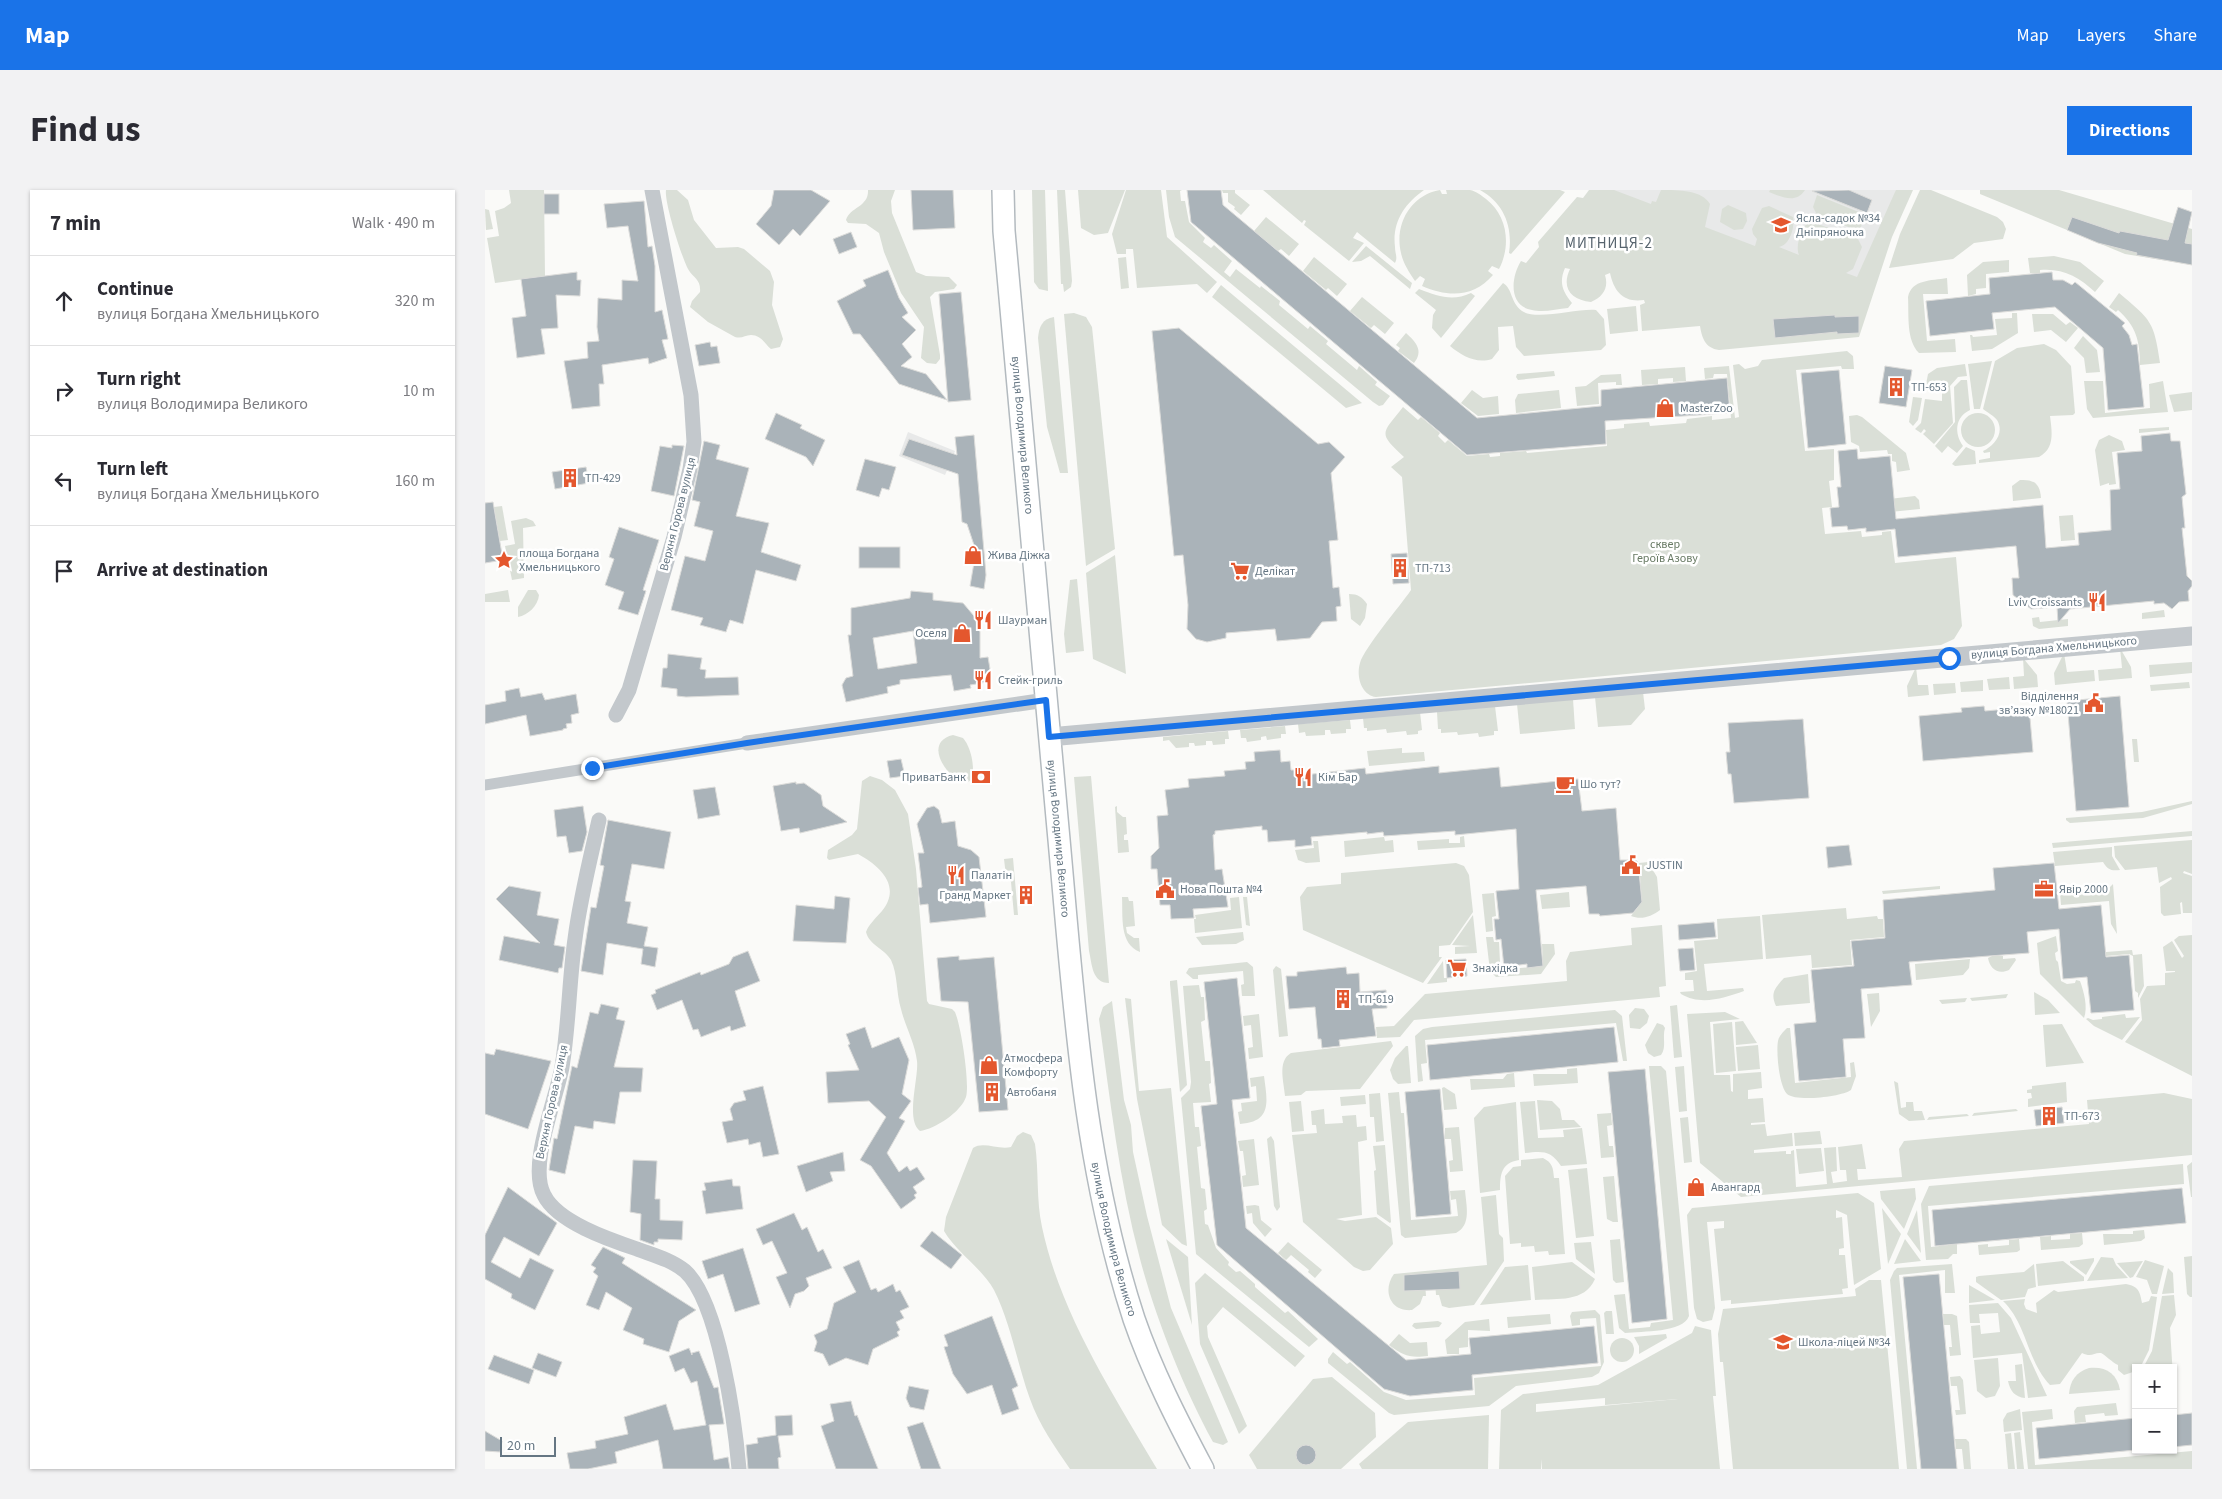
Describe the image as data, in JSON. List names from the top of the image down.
{
  "streets": {
    "main road": ["вулиця Володимира Великого"],
    "street": ["Верхня Горова вулиця", "вулиця Богдана Хмельницького"]
  },
  "crossings": [
    ["вулиця Володимира Великого", "вулиця Богдана Хмельницького"]
  ],
  "districts": ["МИТНИЦЯ-2"],
  "parks": ["сквер Героїв Азову"],
  "places": {
    "school or university": ["Ясла-садок №34 Дніпряночка", "Школа-ліцей №34"],
    "building": [
      "ТП-653",
      "ТП-429",
      "ТП-713",
      "Гранд Маркет",
      "ТП-619",
      "Автобаня",
      "ТП-673"
    ],
    "shop": [
      "MasterZoo",
      "Жива Діжка",
      "Оселя",
      "Атмосфера Комфорту",
      "Авангард"
    ],
    "place": ["площа Богдана Хмельницького"],
    "supermarket": ["Делікат", "Знахідка"],
    "restaurant": [
      "Lviv Croissants",
      "Шаурман",
      "Стейк-гриль",
      "Кім Бар",
      "Палатін"
    ],
    "public building": ["Відділення зв’язку №18021", "JUSTIN", "Нова Пошта №4"],
    "bank": ["ПриватБанк"],
    "cafe": ["Шо тут?"],
    "office": ["Явір 2000"]
  },
  "scale_bar": "20 m",
  "page": {
    "header": "Map",
    "nav": ["Map", "Layers", "Share"],
    "title": "Find us",
    "buttons": "Directions",
    "heading": ["7 min", "Walk · 490 m"],
    "list": [
      ["Continue", "вулиця Богдана Хмельницького", "320 m"],
      ["Turn right", "вулиця Володимира Великого", "10 m"],
      ["Turn left", "вулиця Богдана Хмельницького", "160 m"],
      "Arrive at destination"
    ],
    "map_buttons": ["+", "−"],
    "scale": "20 m"
  }
}
